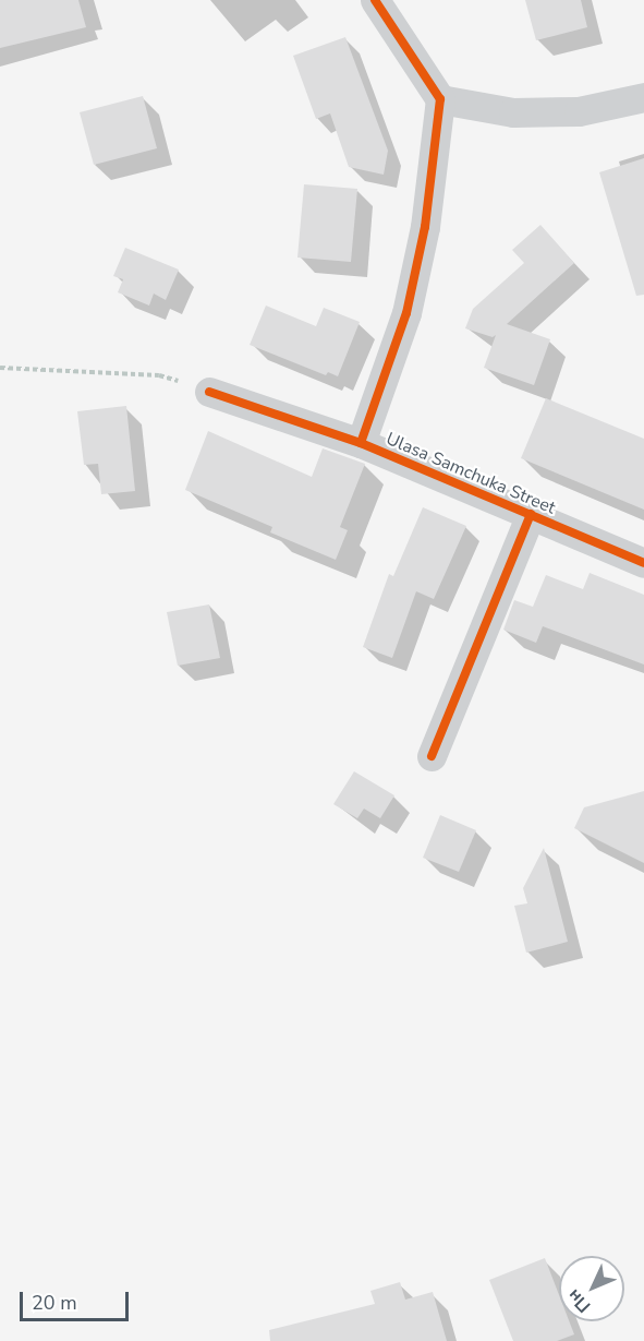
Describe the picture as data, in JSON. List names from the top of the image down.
{
  "streets": {
    "street": ["Ulasa Samchuka Street"]
  },
  "scale_bar": "20 m",
  "north": "bottom left"
}
